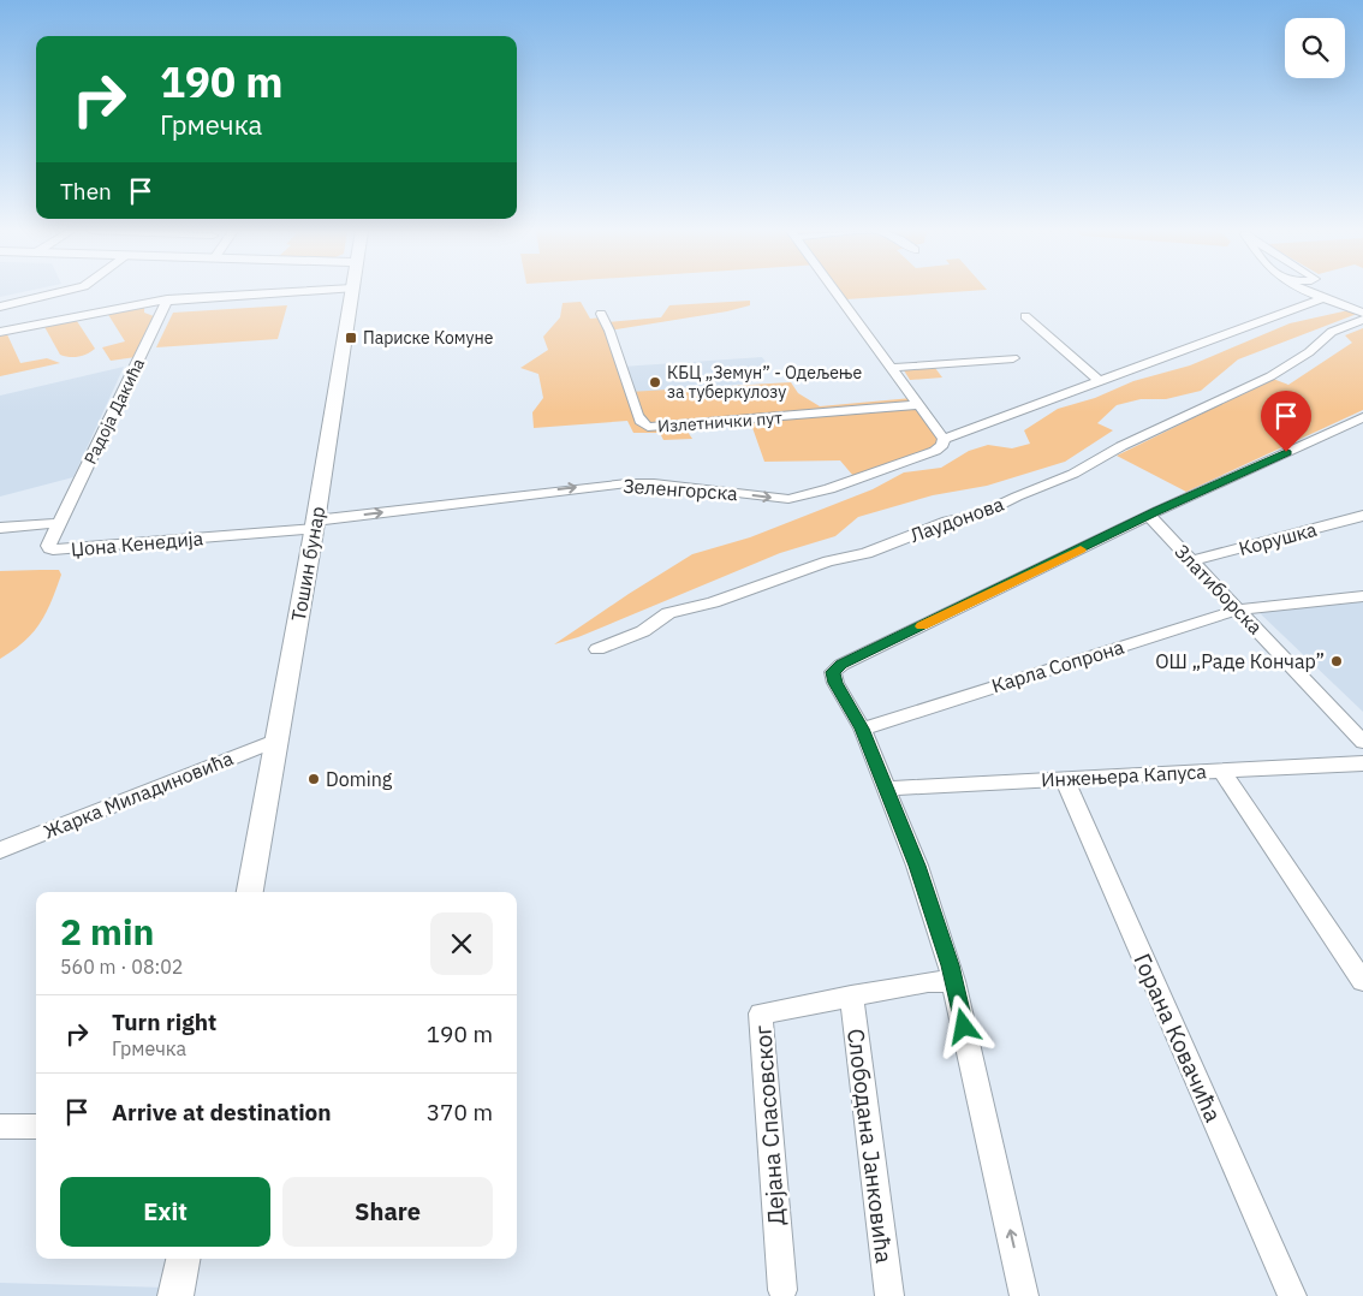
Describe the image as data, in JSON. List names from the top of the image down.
{
  "streets": {
    "main road": ["Тошин бунар"],
    "street": [
      "Радоја Дакића",
      "Излетнички пут",
      "Зеленгорска",
      "Лаудонова",
      "Корушка",
      "Џона Кенедија",
      "Златиборска",
      "Карла Сопрона",
      "Инжењера Капуса",
      "Жарка Миладиновића",
      "Горана Ковачића",
      "Дејана Спасовског",
      "Слободана Јанковића"
    ]
  },
  "crossings": [
    ["Радоја Дакића", "Џона Кенедија"],
    ["Зеленгорска", "Џона Кенедија"],
    ["Зеленгорска", "Тошин бунар"],
    ["Корушка", "Златиборска"],
    ["Џона Кенедија", "Тошин бунар"],
    ["Тошин бунар", "Жарка Миладиновића"],
    ["Златиборска", "Карла Сопрона"],
    ["Инжењера Капуса", "Горана Ковачића"],
    ["Дејана Спасовског", "Слободана Јанковића"]
  ],
  "one_way": ["Зеленгорска"],
  "places": {
    "transit": ["Париске Комуне"],
    "other": ["КБЦ „Земун” - Одељење за туберкулозу", "ОШ „Раде Кончар”", "Doming"]
  },
  "page": {
    "turn": ["190 m", "Грмечка"],
    "then": "Then",
    "heading": ["2 min", "560 m · 08:02"],
    "list": [
      {
        "name": "Turn right",
        "note": "Грмечка",
        "value": "190 m"
      },
      {
        "name": "Arrive at destination",
        "value": "370 m"
      }
    ],
    "buttons": ["Exit", "Share"]
  }
}
